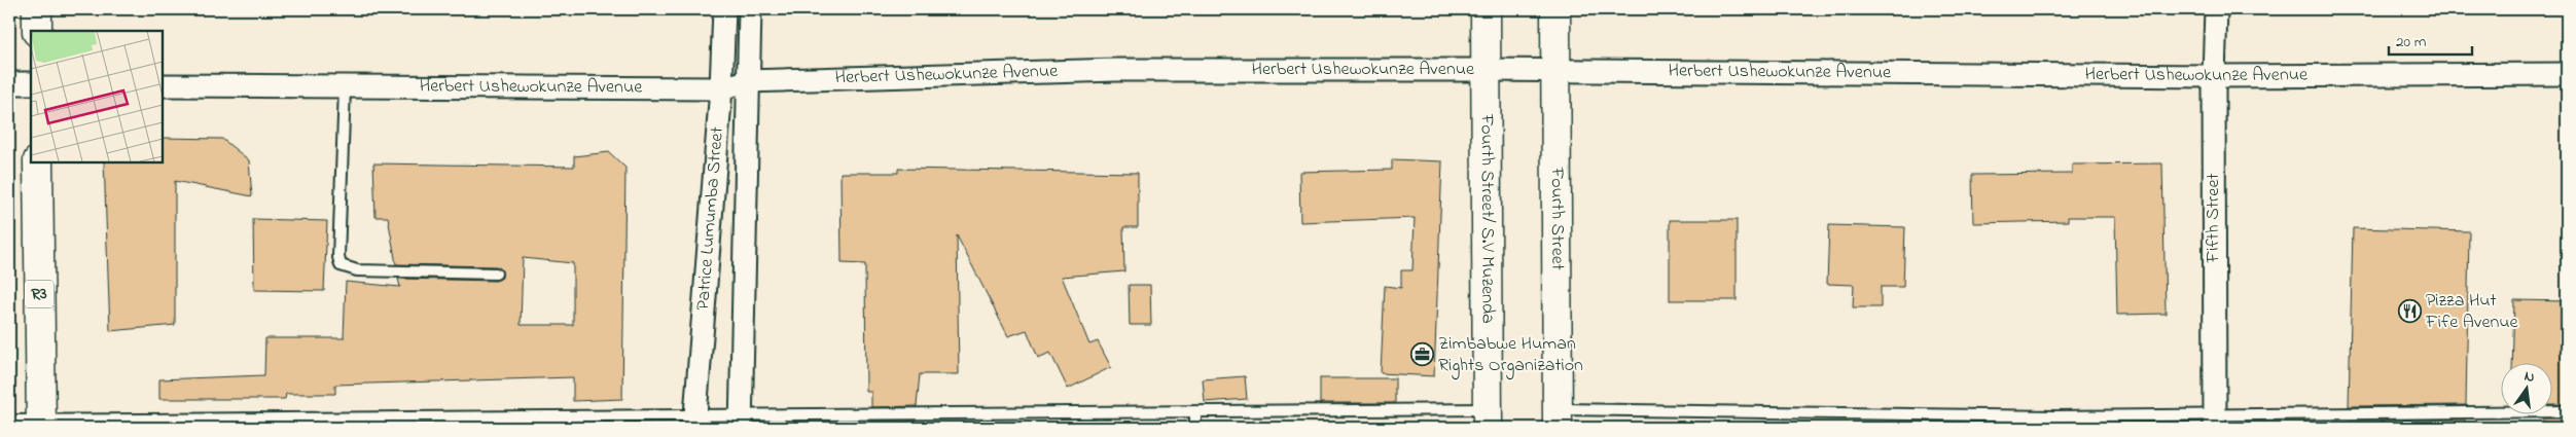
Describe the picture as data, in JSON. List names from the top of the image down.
{
  "streets": {
    "main road": ["Fourth Street/ S.V Muzenda", "Fourth Street", "R3"],
    "street": ["Herbert Ushewokunze Avenue", "Fifth Street", "Patrice Lumumba Street"]
  },
  "crossings": [
    ["Herbert Ushewokunze Avenue", "Fourth Street/ S.V Muzenda"],
    ["Herbert Ushewokunze Avenue", "Fourth Street"],
    ["Herbert Ushewokunze Avenue", "Fifth Street"],
    ["Herbert Ushewokunze Avenue", "Patrice Lumumba Street"]
  ],
  "places": {
    "restaurant": ["Pizza Hut Fife Avenue"],
    "office": ["Zimbabwe Human Rights Organization"]
  },
  "scale_bar": "20 m",
  "north": "top"
}
